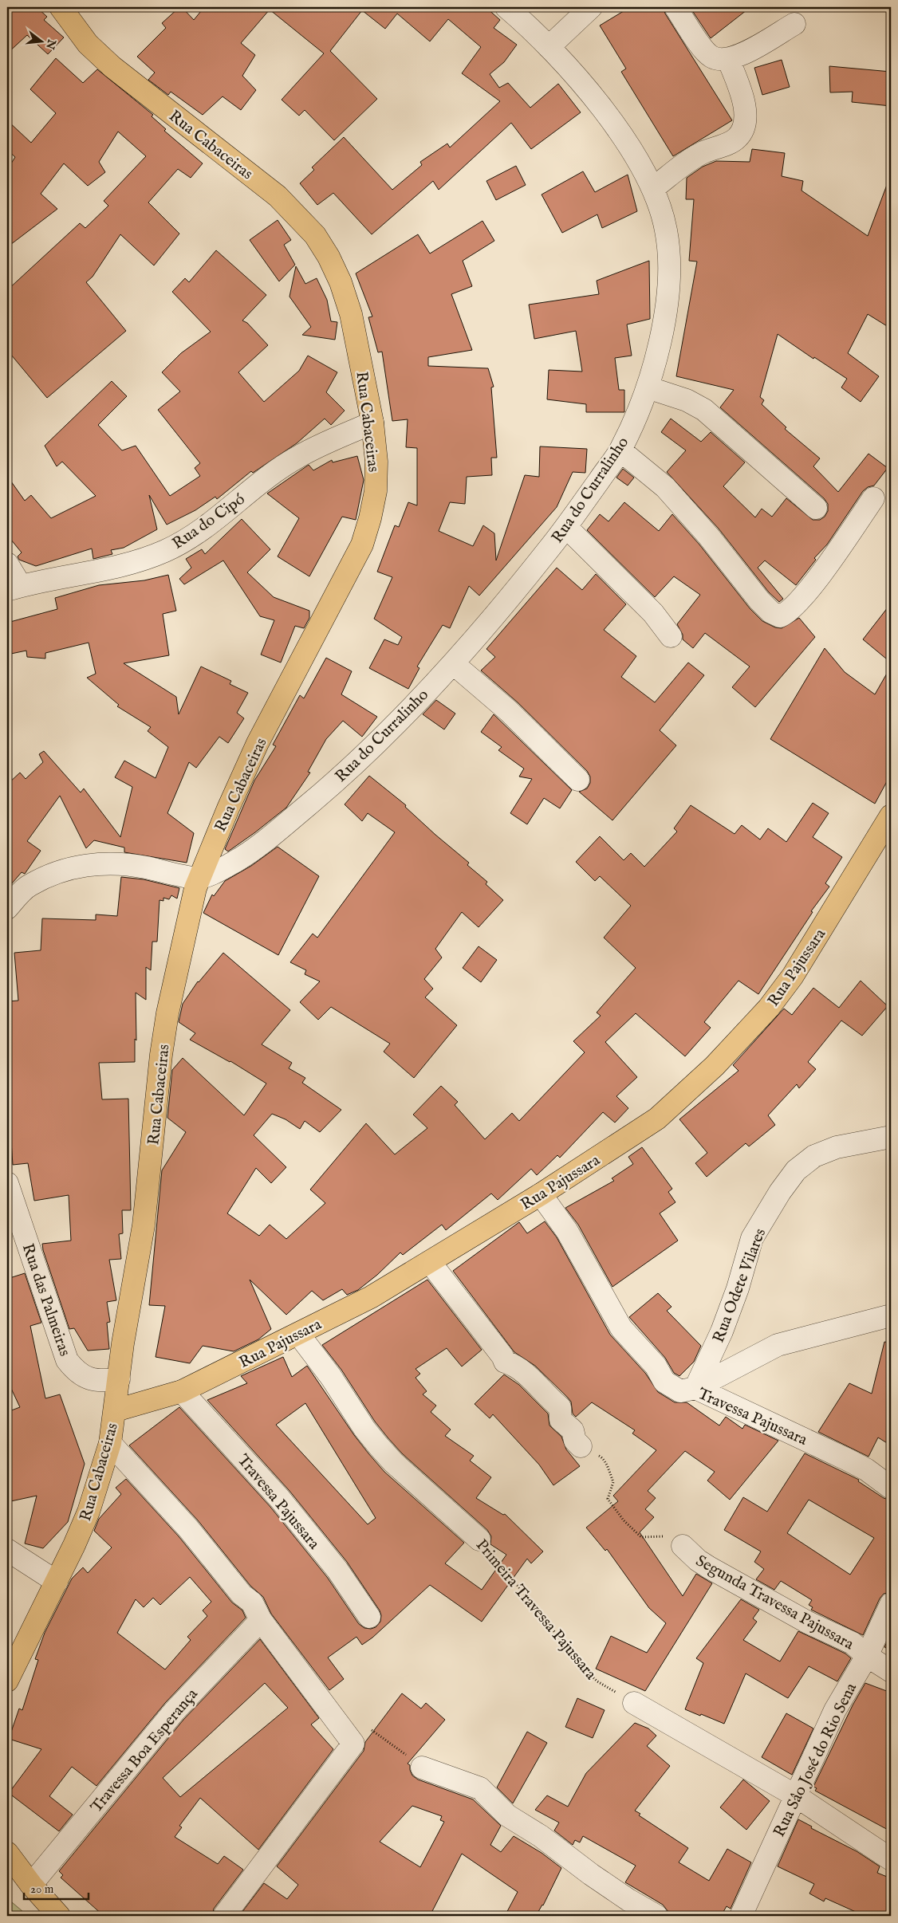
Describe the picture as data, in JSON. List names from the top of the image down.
{
  "streets": {
    "main road": ["Rua Cabaceiras", "Rua Pajussara"],
    "street": [
      "Rua do Curralinho",
      "Rua do Cipó",
      "Rua Odete Vilares",
      "Rua das Palmeiras",
      "Travessa Pajussara",
      "Segunda Travessa Pajussara",
      "Primeira Travessa Pajussara",
      "Travessa Boa Esperança",
      "Rua Sâo José do Rio Sena"
    ]
  },
  "crossings": [
    ["Rua Cabaceiras", "Rua do Curralinho"],
    ["Rua Cabaceiras", "Rua do Cipó"],
    ["Rua Cabaceiras", "Rua Pajussara"],
    ["Rua Cabaceiras", "Rua das Palmeiras"],
    ["Rua Pajussara", "Travessa Pajussara"],
    ["Rua Pajussara", "Primeira Travessa Pajussara"],
    ["Rua Odete Vilares", "Travessa Pajussara"],
    ["Segunda Travessa Pajussara", "Rua Sâo José do Rio Sena"]
  ],
  "scale_bar": "20 m",
  "north": "right"
}
